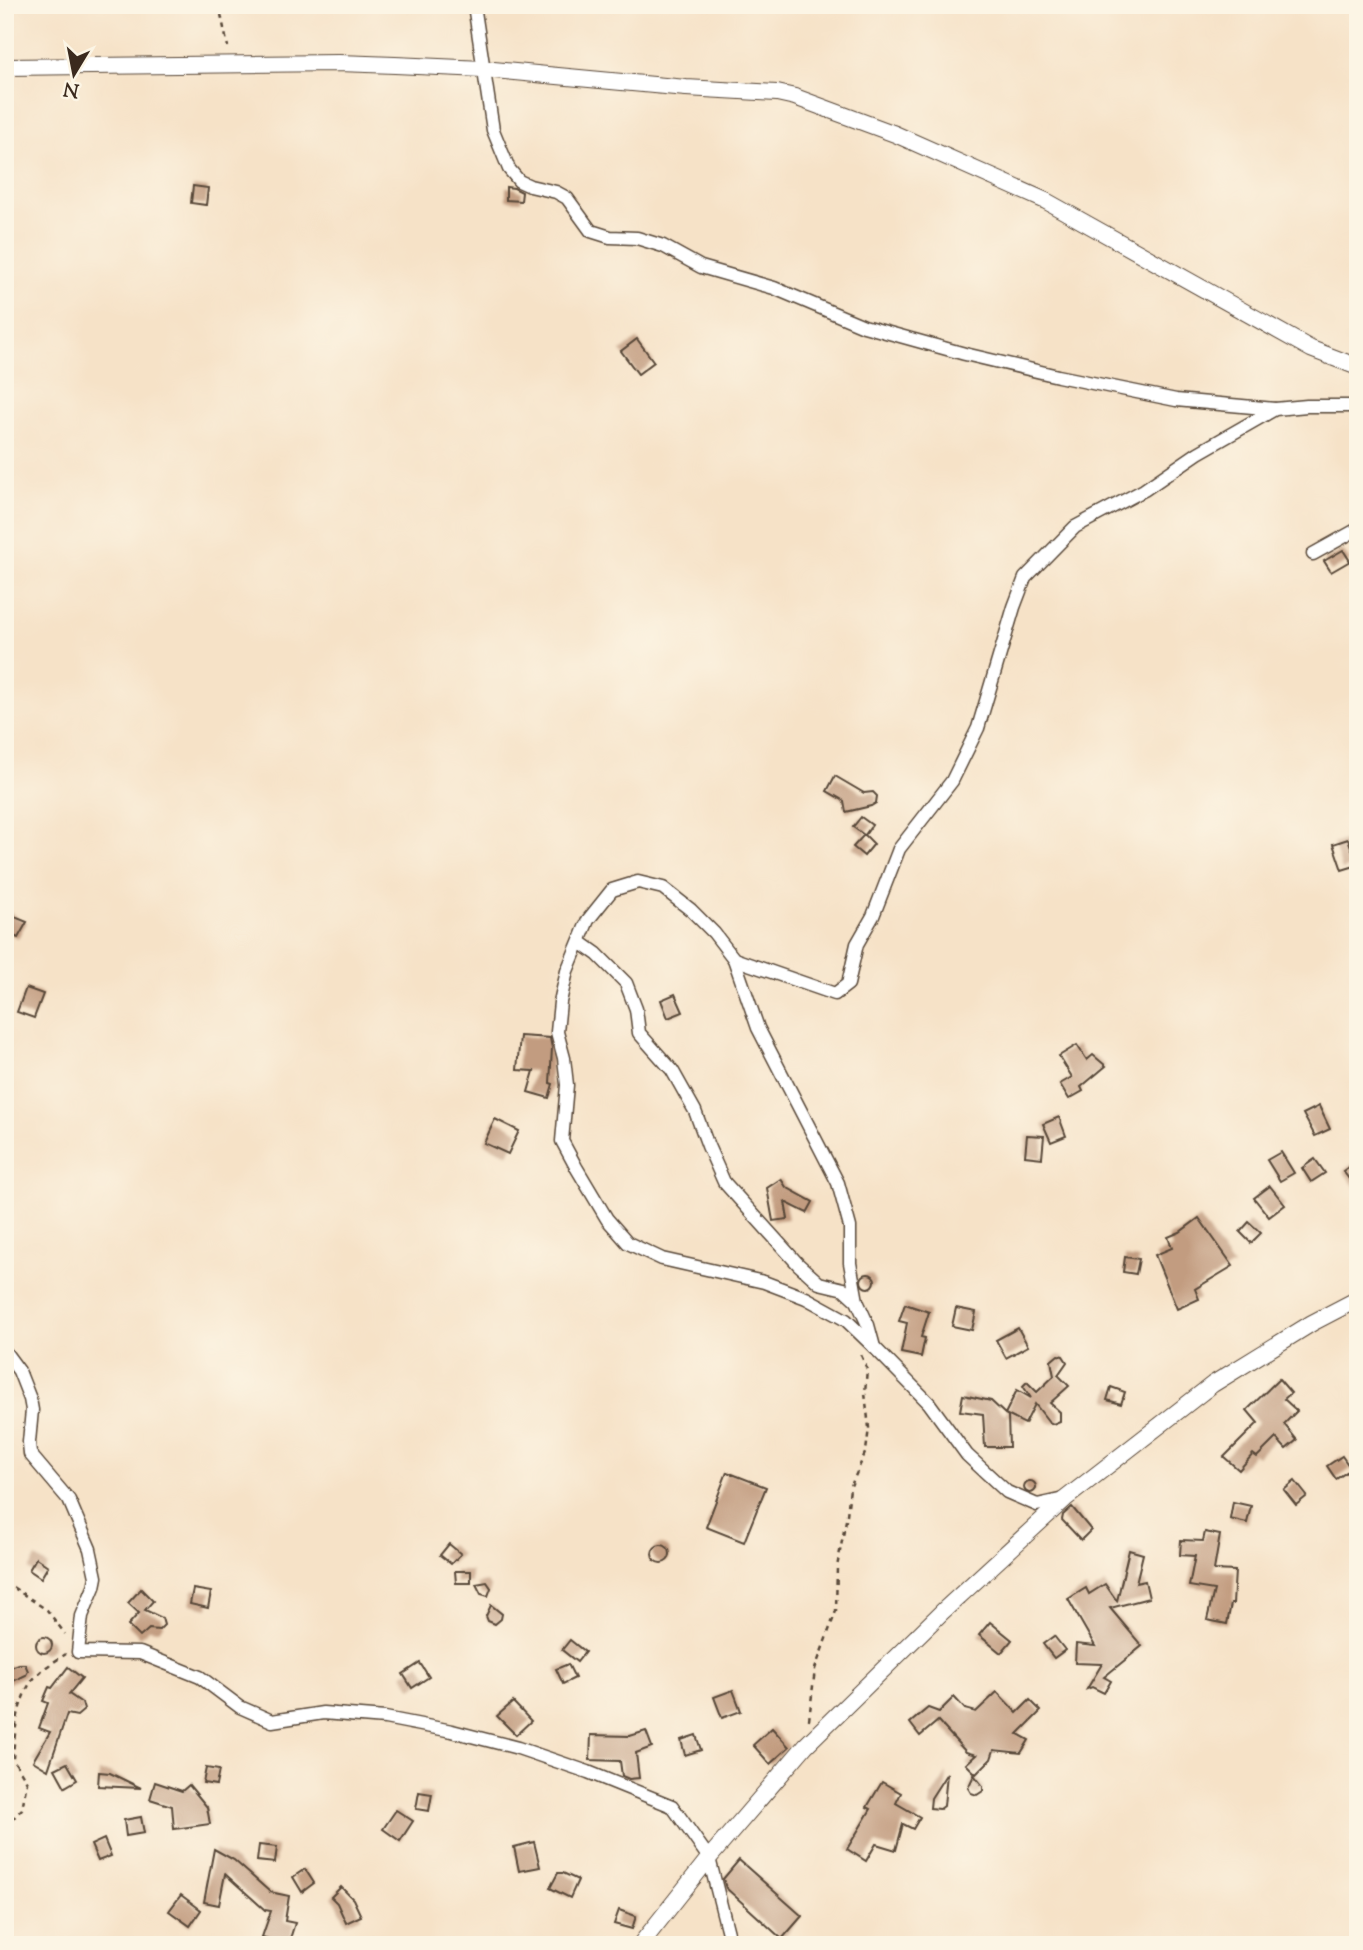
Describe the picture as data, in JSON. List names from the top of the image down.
{
  "north": "bottom"
}
